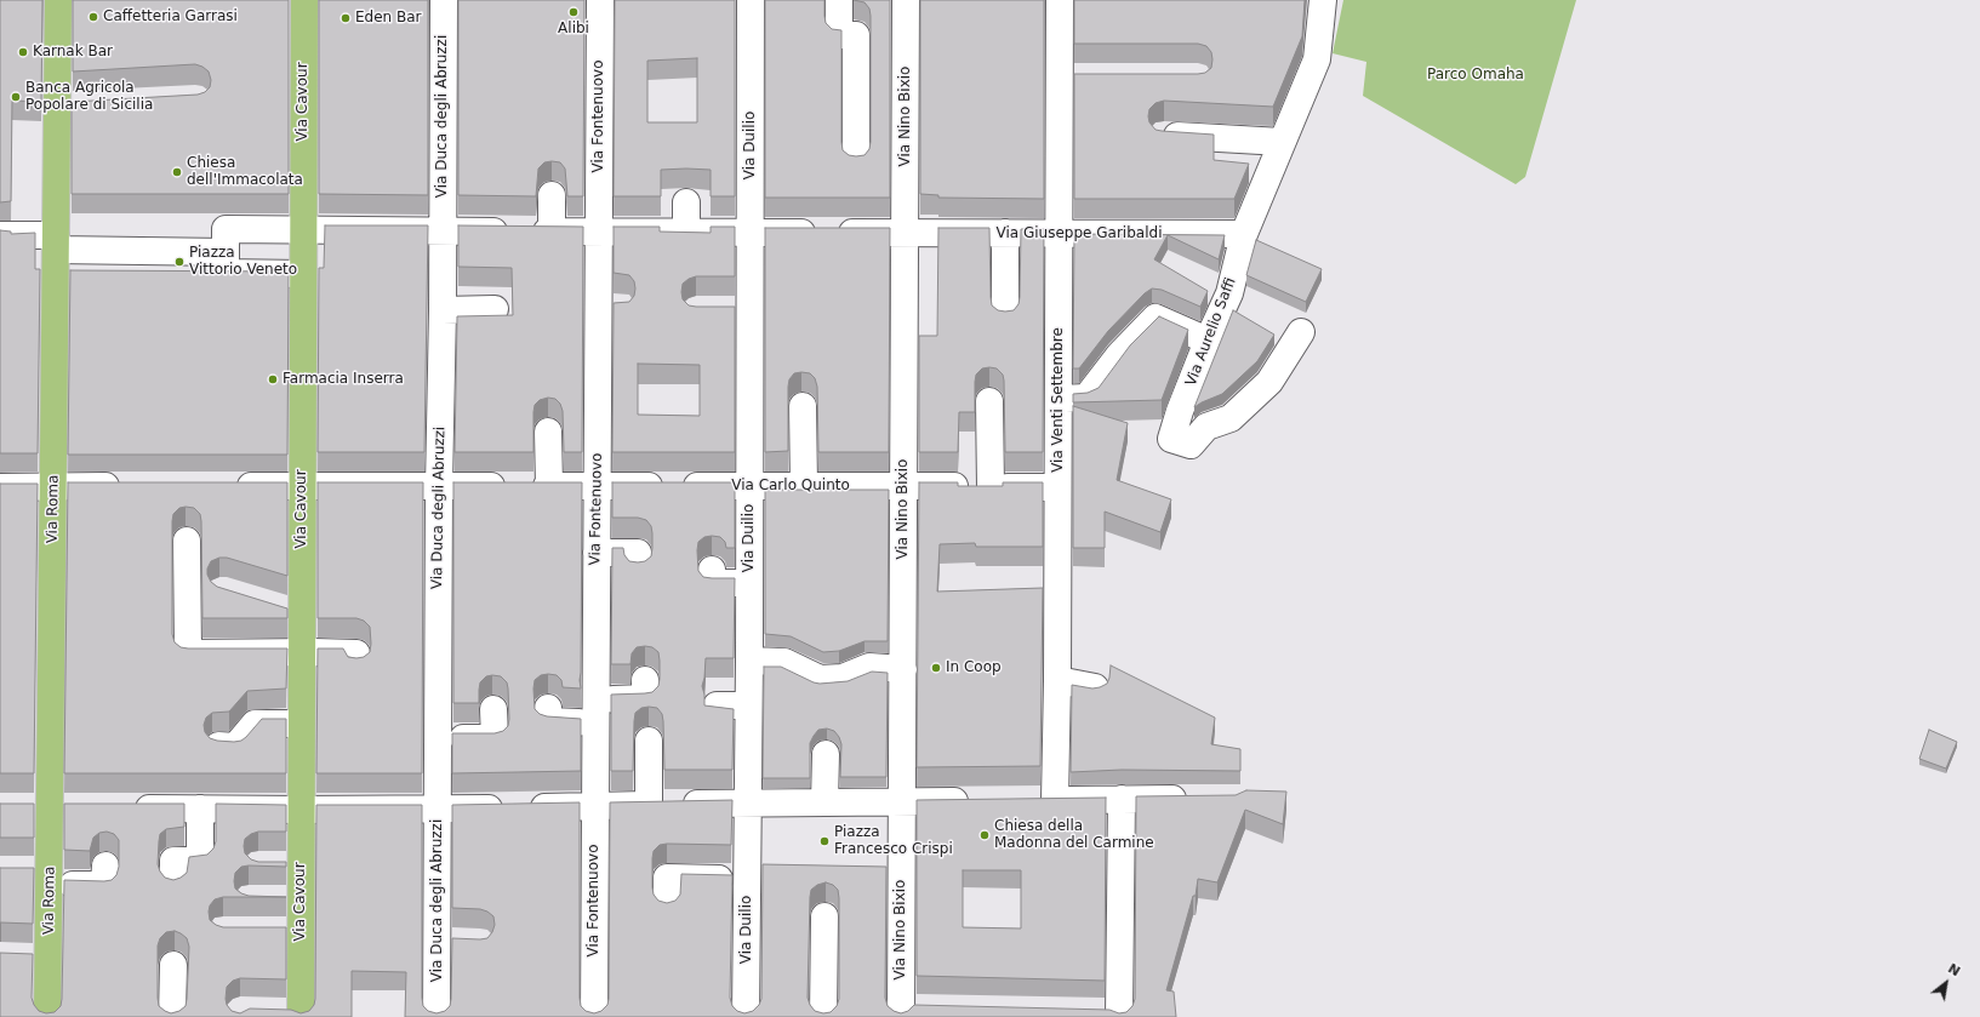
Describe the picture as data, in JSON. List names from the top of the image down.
{
  "streets": {
    "main road": ["Via Cavour", "Via Roma"],
    "street": [
      "Via Duca degli Abruzzi",
      "Via Fontenuovo",
      "Via Nino Bixio",
      "Via Duilio",
      "Via Giuseppe Garibaldi",
      "Via Aurelio Saffi",
      "Via Venti Settembre",
      "Via Carlo Quinto"
    ]
  },
  "crossings": [
    ["Via Cavour", "Via Giuseppe Garibaldi"],
    ["Via Cavour", "Via Carlo Quinto"],
    ["Via Duca degli Abruzzi", "Via Giuseppe Garibaldi"],
    ["Via Duca degli Abruzzi", "Via Carlo Quinto"],
    ["Via Fontenuovo", "Via Giuseppe Garibaldi"],
    ["Via Fontenuovo", "Via Carlo Quinto"],
    ["Via Nino Bixio", "Via Giuseppe Garibaldi"],
    ["Via Nino Bixio", "Via Carlo Quinto"],
    ["Via Duilio", "Via Giuseppe Garibaldi"],
    ["Via Duilio", "Via Carlo Quinto"],
    ["Via Giuseppe Garibaldi", "Via Aurelio Saffi"],
    ["Via Giuseppe Garibaldi", "Via Venti Settembre"],
    ["Via Venti Settembre", "Via Carlo Quinto"]
  ],
  "parks": ["Parco Omaha"],
  "places": [
    "Alibi",
    "Caffetteria Garrasi",
    "Eden Bar",
    "Karnak Bar",
    "Banca Agricola Popolare di Sicilia",
    "Chiesa dell'Immacolata",
    "Piazza Vittorio Veneto",
    "Farmacia Inserra",
    "In Coop",
    "Chiesa della Madonna del Carmine",
    "Piazza Francesco Crispi"
  ],
  "north": "top right"
}
